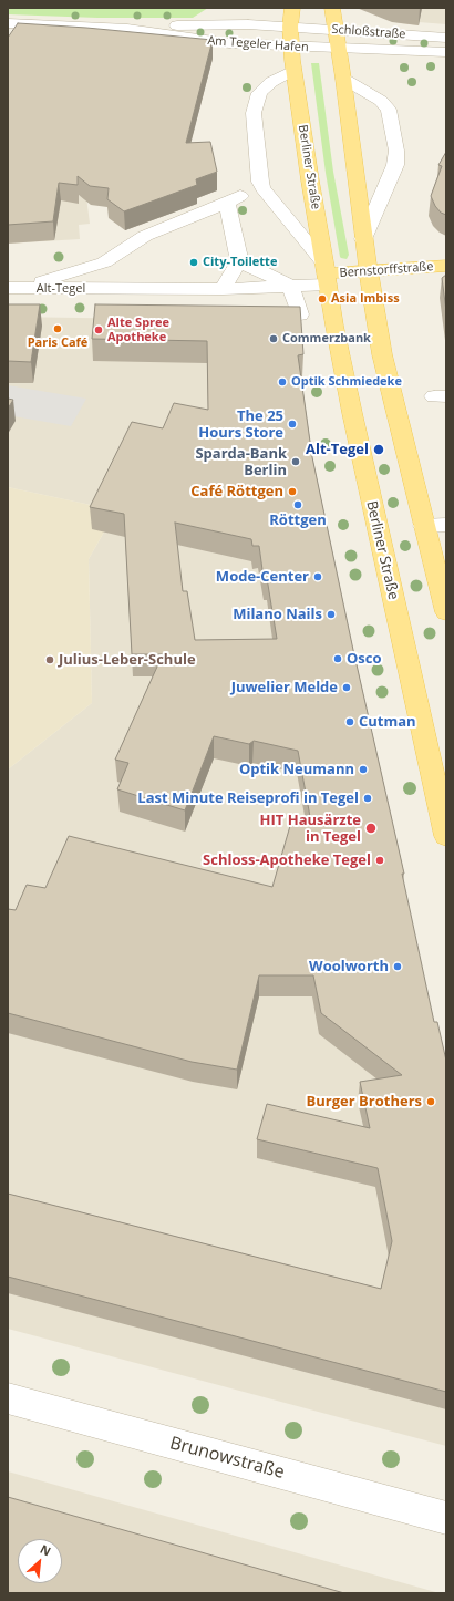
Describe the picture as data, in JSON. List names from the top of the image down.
{
  "streets": {
    "main road": ["Berliner Straße", "Bernstorffstraße"],
    "street": [
      "Schloßstraße",
      "Am Tegeler Hafen",
      "Alt-Tegel",
      "Brunowstraße"
    ]
  },
  "crossings": [
    ["Schloßstraße", "Am Tegeler Hafen"],
    ["Schloßstraße", "Berliner Straße"],
    ["Am Tegeler Hafen", "Berliner Straße"],
    ["Berliner Straße", "Bernstorffstraße"],
    ["Berliner Straße", "Alt-Tegel"],
    ["Bernstorffstraße", "Alt-Tegel"]
  ],
  "places": [
    "City-Toilette",
    "Asia Imbiss",
    "Paris Café",
    "Alte Spree Apotheke",
    "Commerzbank",
    "Optik Schmiedeke",
    "The 25 Hours Store",
    "Alt-Tegel",
    "Sparda-Bank Berlin",
    "Café Röttgen",
    "Röttgen",
    "Mode-Center",
    "Milano Nails",
    "Osco",
    "Julius-Leber-Schule",
    "Juwelier Melde",
    "Cutman",
    "Optik Neumann",
    "Last Minute Reiseprofi in Tegel",
    "HIT Hausärzte in Tegel",
    "Schloss-Apotheke Tegel",
    "Woolworth",
    "Burger Brothers"
  ],
  "north": "top right"
}
